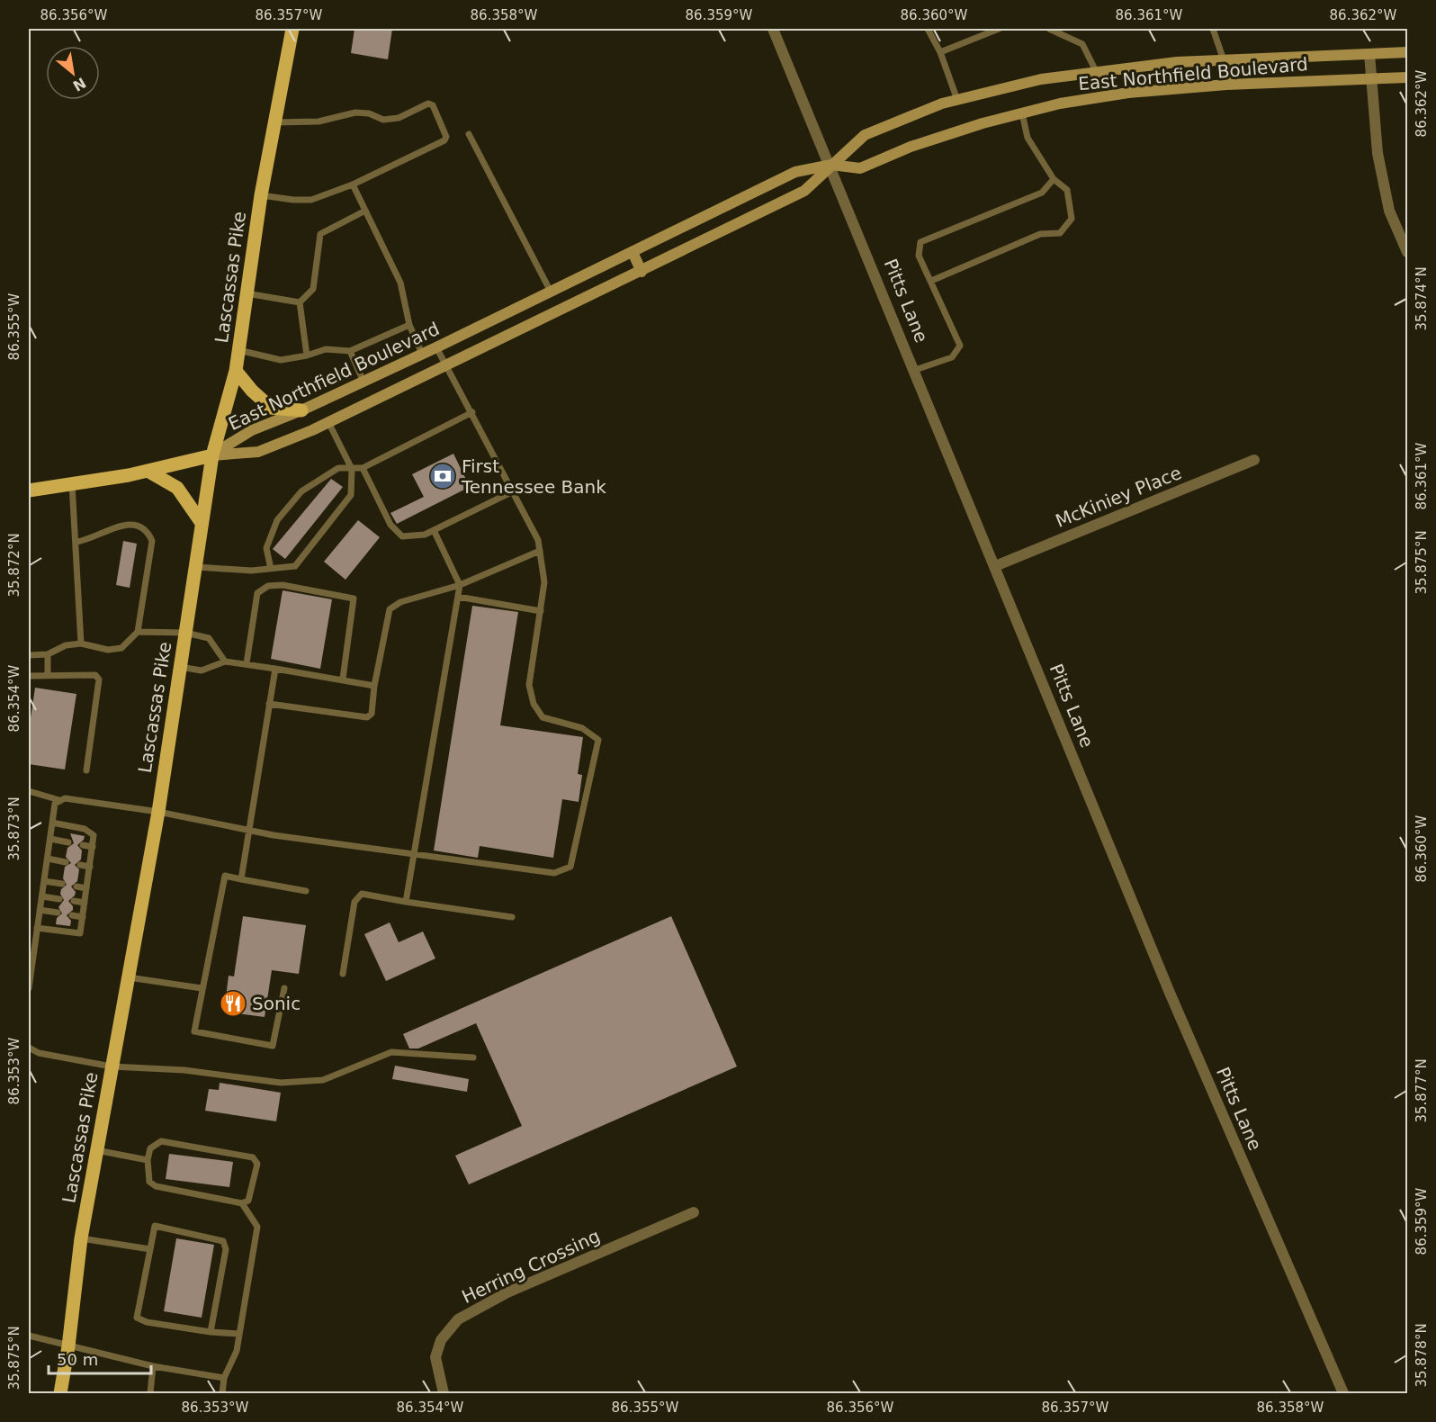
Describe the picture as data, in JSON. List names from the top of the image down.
{
  "streets": {
    "main road": ["East Northfield Boulevard", "Lascassas Pike"],
    "street": ["Pitts Lane", "McKiniey Place", "Herring Crossing"]
  },
  "crossings": [
    ["East Northfield Boulevard", "Lascassas Pike"],
    ["East Northfield Boulevard", "Pitts Lane"],
    ["Pitts Lane", "McKiniey Place"]
  ],
  "places": {
    "bank": ["First Tennessee Bank"],
    "restaurant": ["Sonic"]
  },
  "scale_bar": "50 m",
  "north": "bottom right",
  "coordinates": [
    "86.356°W",
    "86.357°W",
    "86.358°W",
    "86.359°W",
    "86.360°W",
    "86.361°W",
    "86.362°W",
    "35.874°N",
    "86.355°W",
    "35.875°N",
    "35.872°N",
    "86.354°W",
    "35.873°N",
    "86.353°W",
    "35.877°N",
    "35.878°N"
  ]
}
